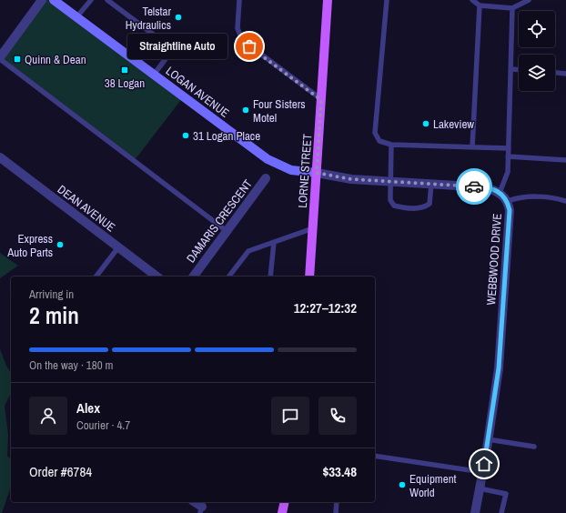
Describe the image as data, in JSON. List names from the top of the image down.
{
  "streets": {
    "main road": ["LORNE STREET"],
    "street": [
      "LOGAN AVENUE",
      "DEAN AVENUE",
      "DAMARIS CRESCENT",
      "WEBBWOOD DRIVE"
    ]
  },
  "crossings": [
    ["LOGAN AVENUE", "LORNE STREET"],
    ["LOGAN AVENUE", "WEBBWOOD DRIVE"],
    ["LORNE STREET", "WEBBWOOD DRIVE"]
  ],
  "places": {
    "other": [
      "Telstar Hydraulics",
      "Straightline Auto",
      "Four Sisters Motel",
      "Lakeview",
      "31 Logan Place",
      "Express Auto Parts",
      "Equipment World"
    ],
    "transit": ["Quinn & Dean", "38 Logan"]
  },
  "page": {
    "bubble": "Straightline Auto",
    "heading": ["2 min", "Arriving in", "12:27–12:32"],
    "panel": [
      "Alex",
      "Courier · 4.7",
      "Order #6784",
      "$33.48"
    ],
    "bar": "On the way · 180 m"
  }
}
